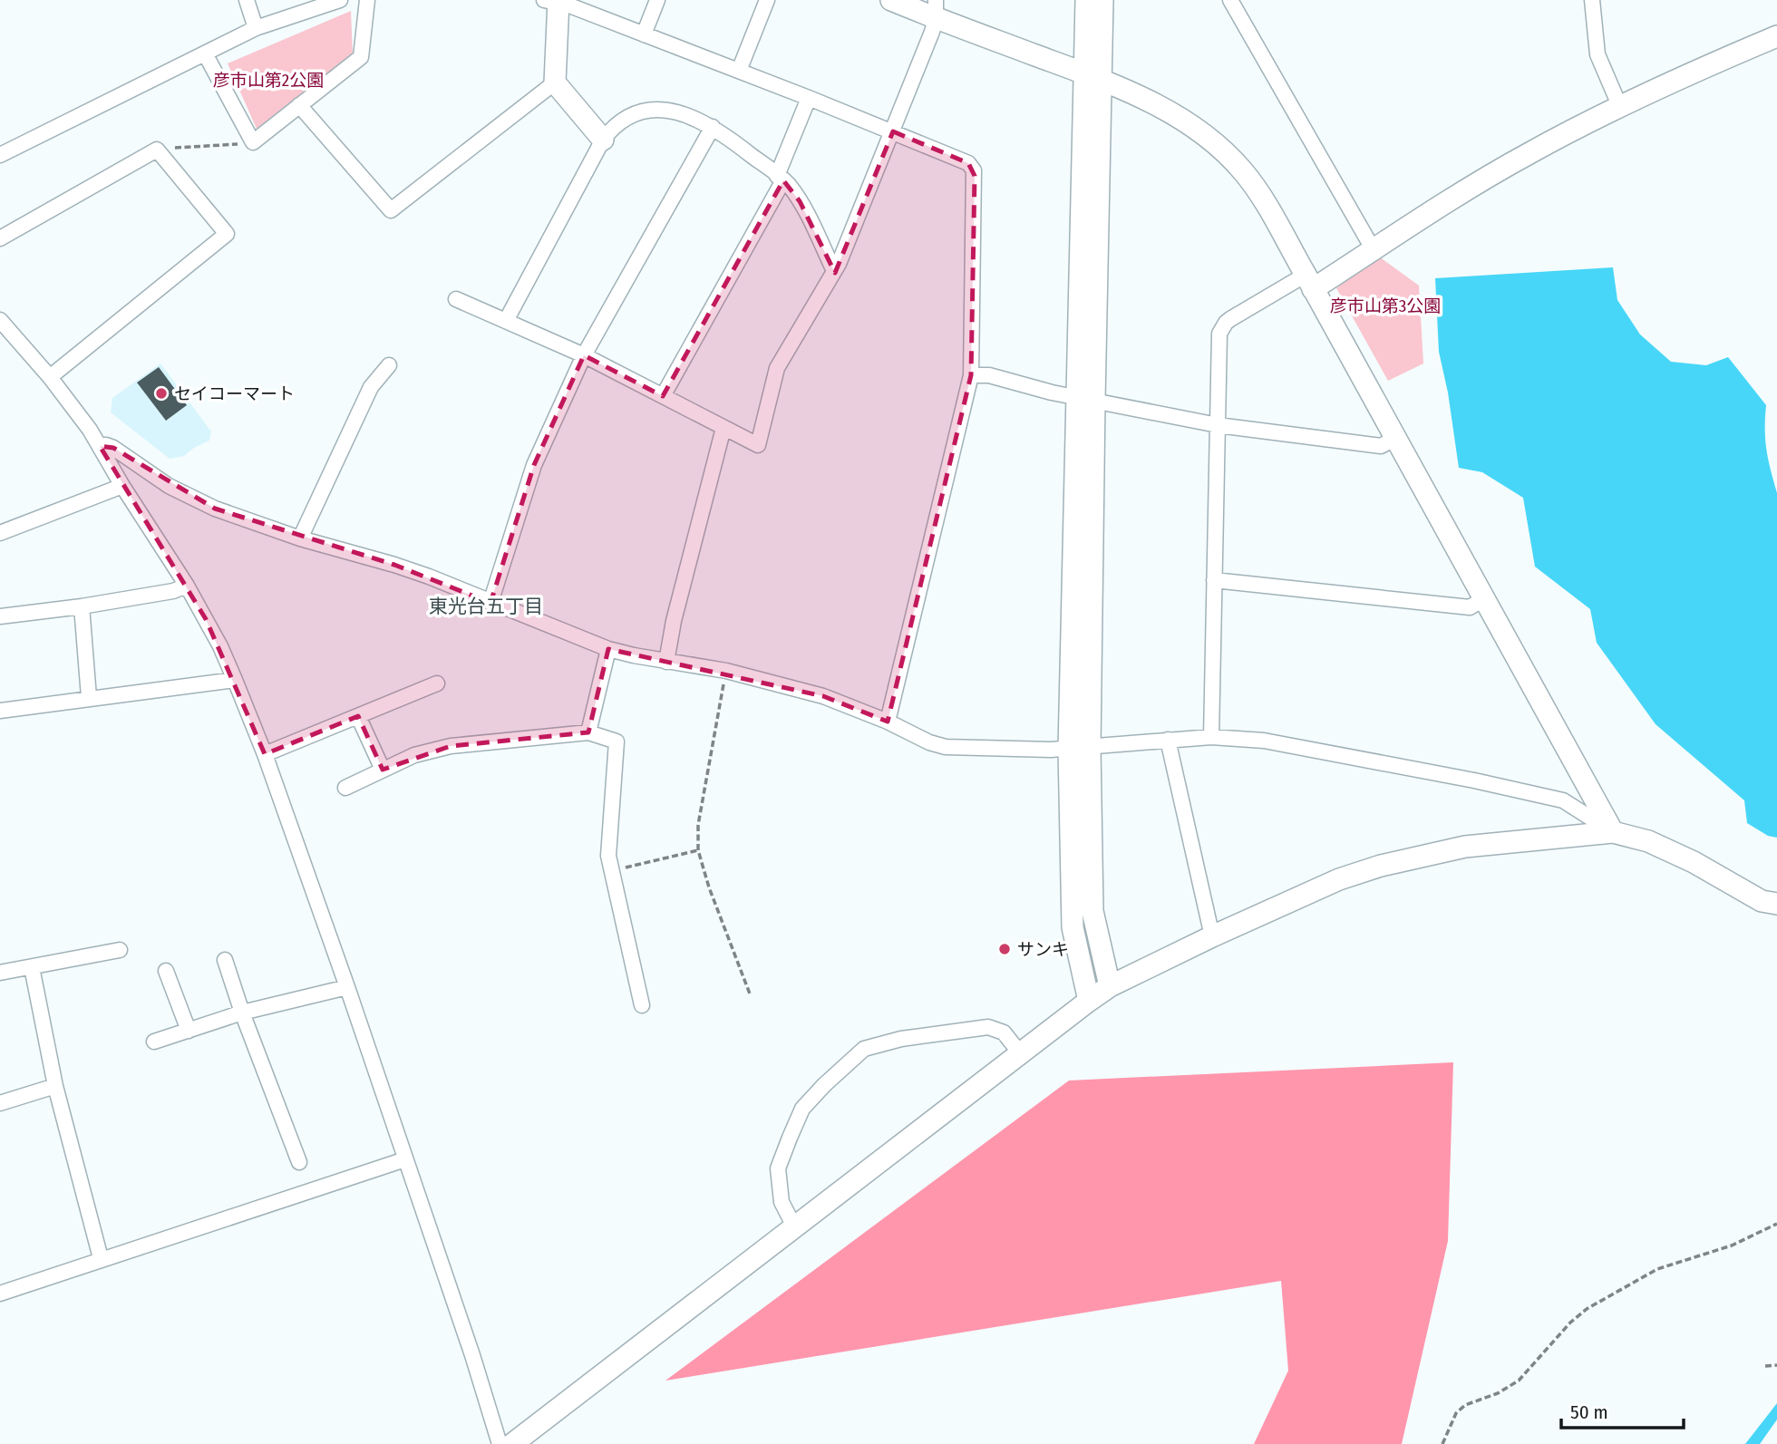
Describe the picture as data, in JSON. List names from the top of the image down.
{
  "districts": ["東光台五丁目"],
  "parks": ["彦市山第2公園", "彦市山第3公園"],
  "places": ["セイコーマート", "サンキ"],
  "scale_bar": "50 m"
}
